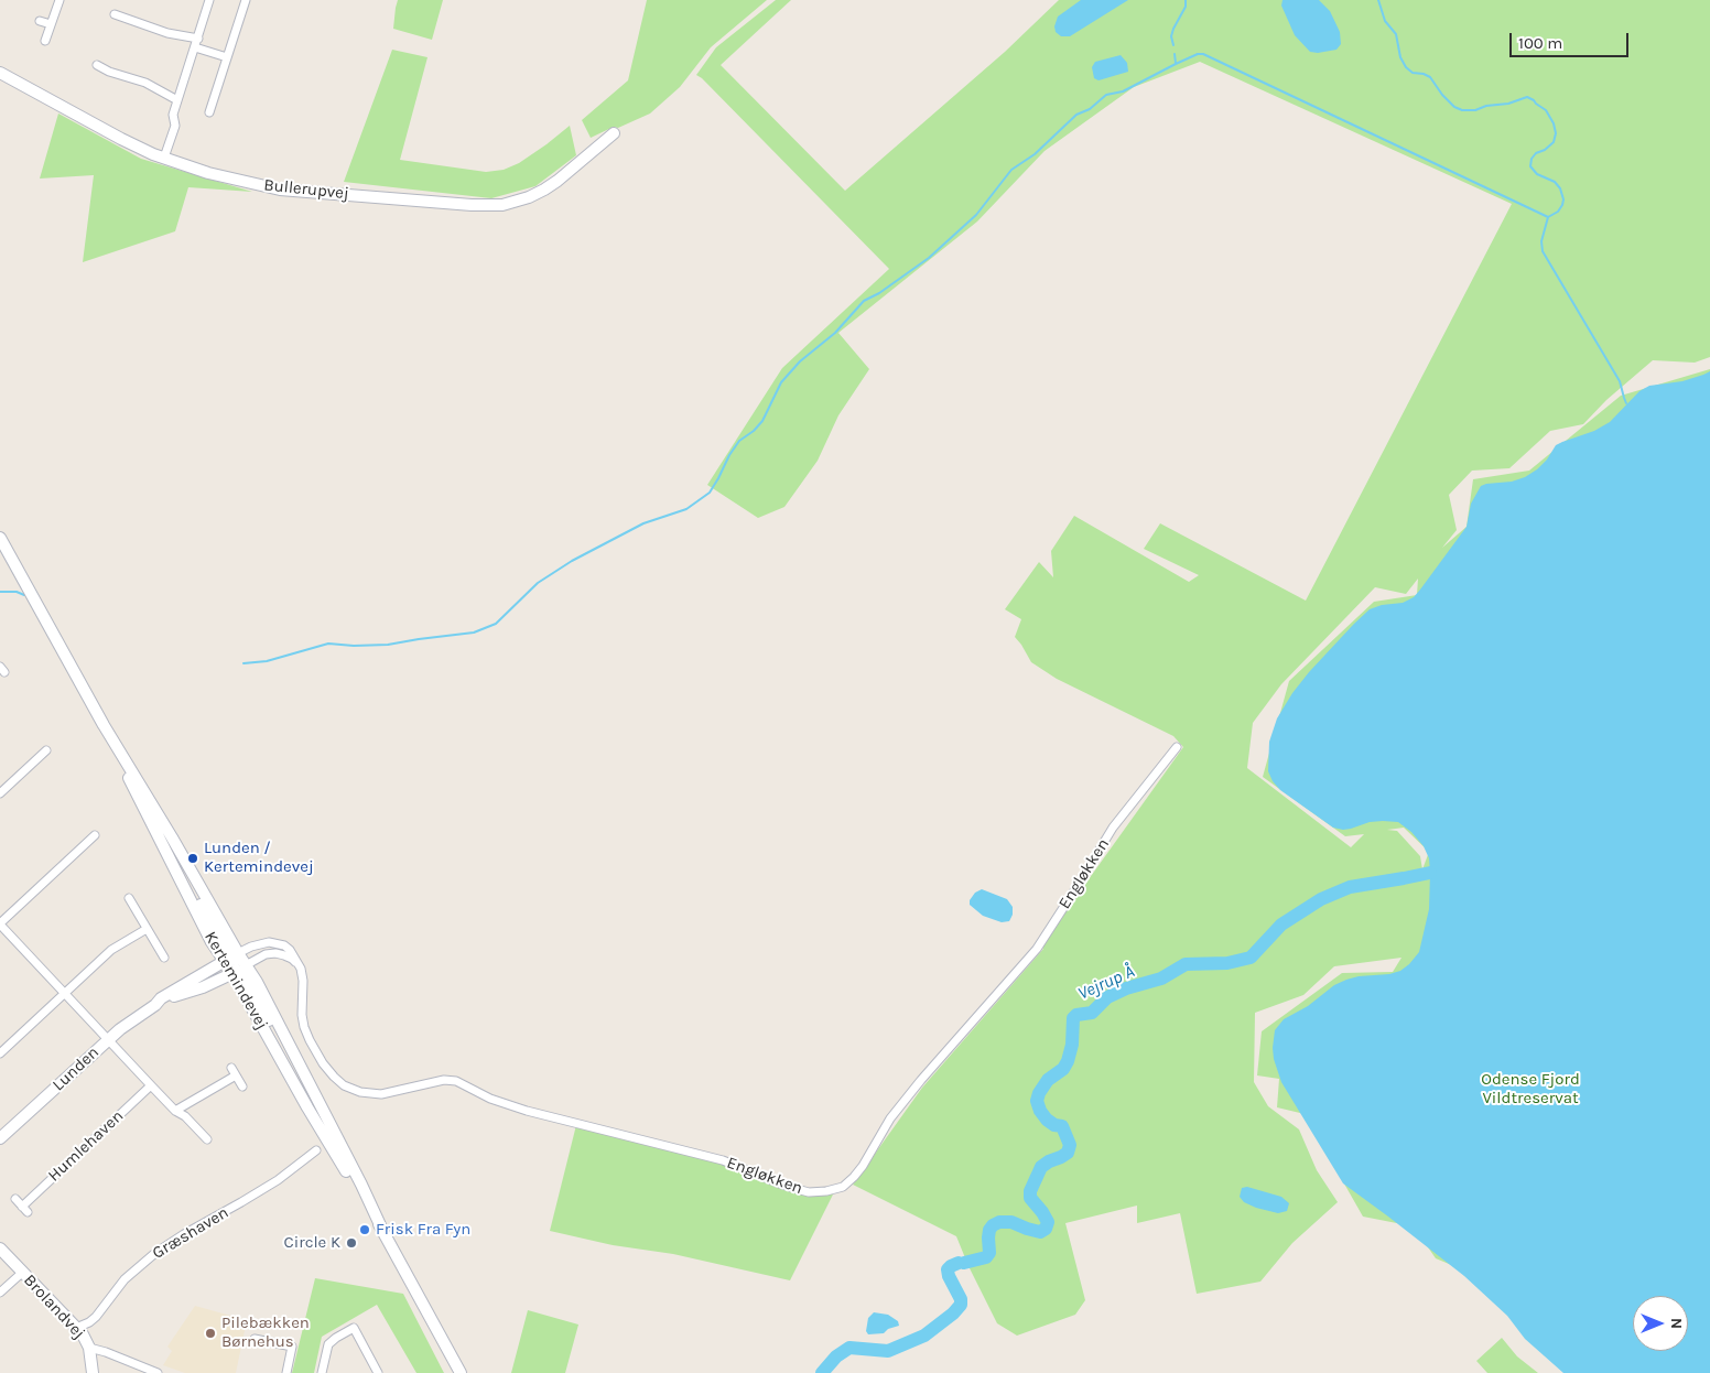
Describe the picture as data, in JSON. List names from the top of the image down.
{
  "streets": {
    "main road": [
      "Bullerupvej",
      "Kertemindevej",
      "Lunden",
      "Brolandvej"
    ],
    "street": ["Engløkken", "Humlehaven", "Græshaven"]
  },
  "crossings": [
    ["Kertemindevej", "Lunden"],
    ["Græshaven", "Brolandvej"]
  ],
  "water": ["Vejrup Å"],
  "parks": ["Odense Fjord Vildtreservat"],
  "places": [
    "Lunden / Kertemindevej",
    "Frisk Fra Fyn",
    "Circle K",
    "Pilebækken Børnehus"
  ],
  "scale_bar": "100 m",
  "north": "right"
}
